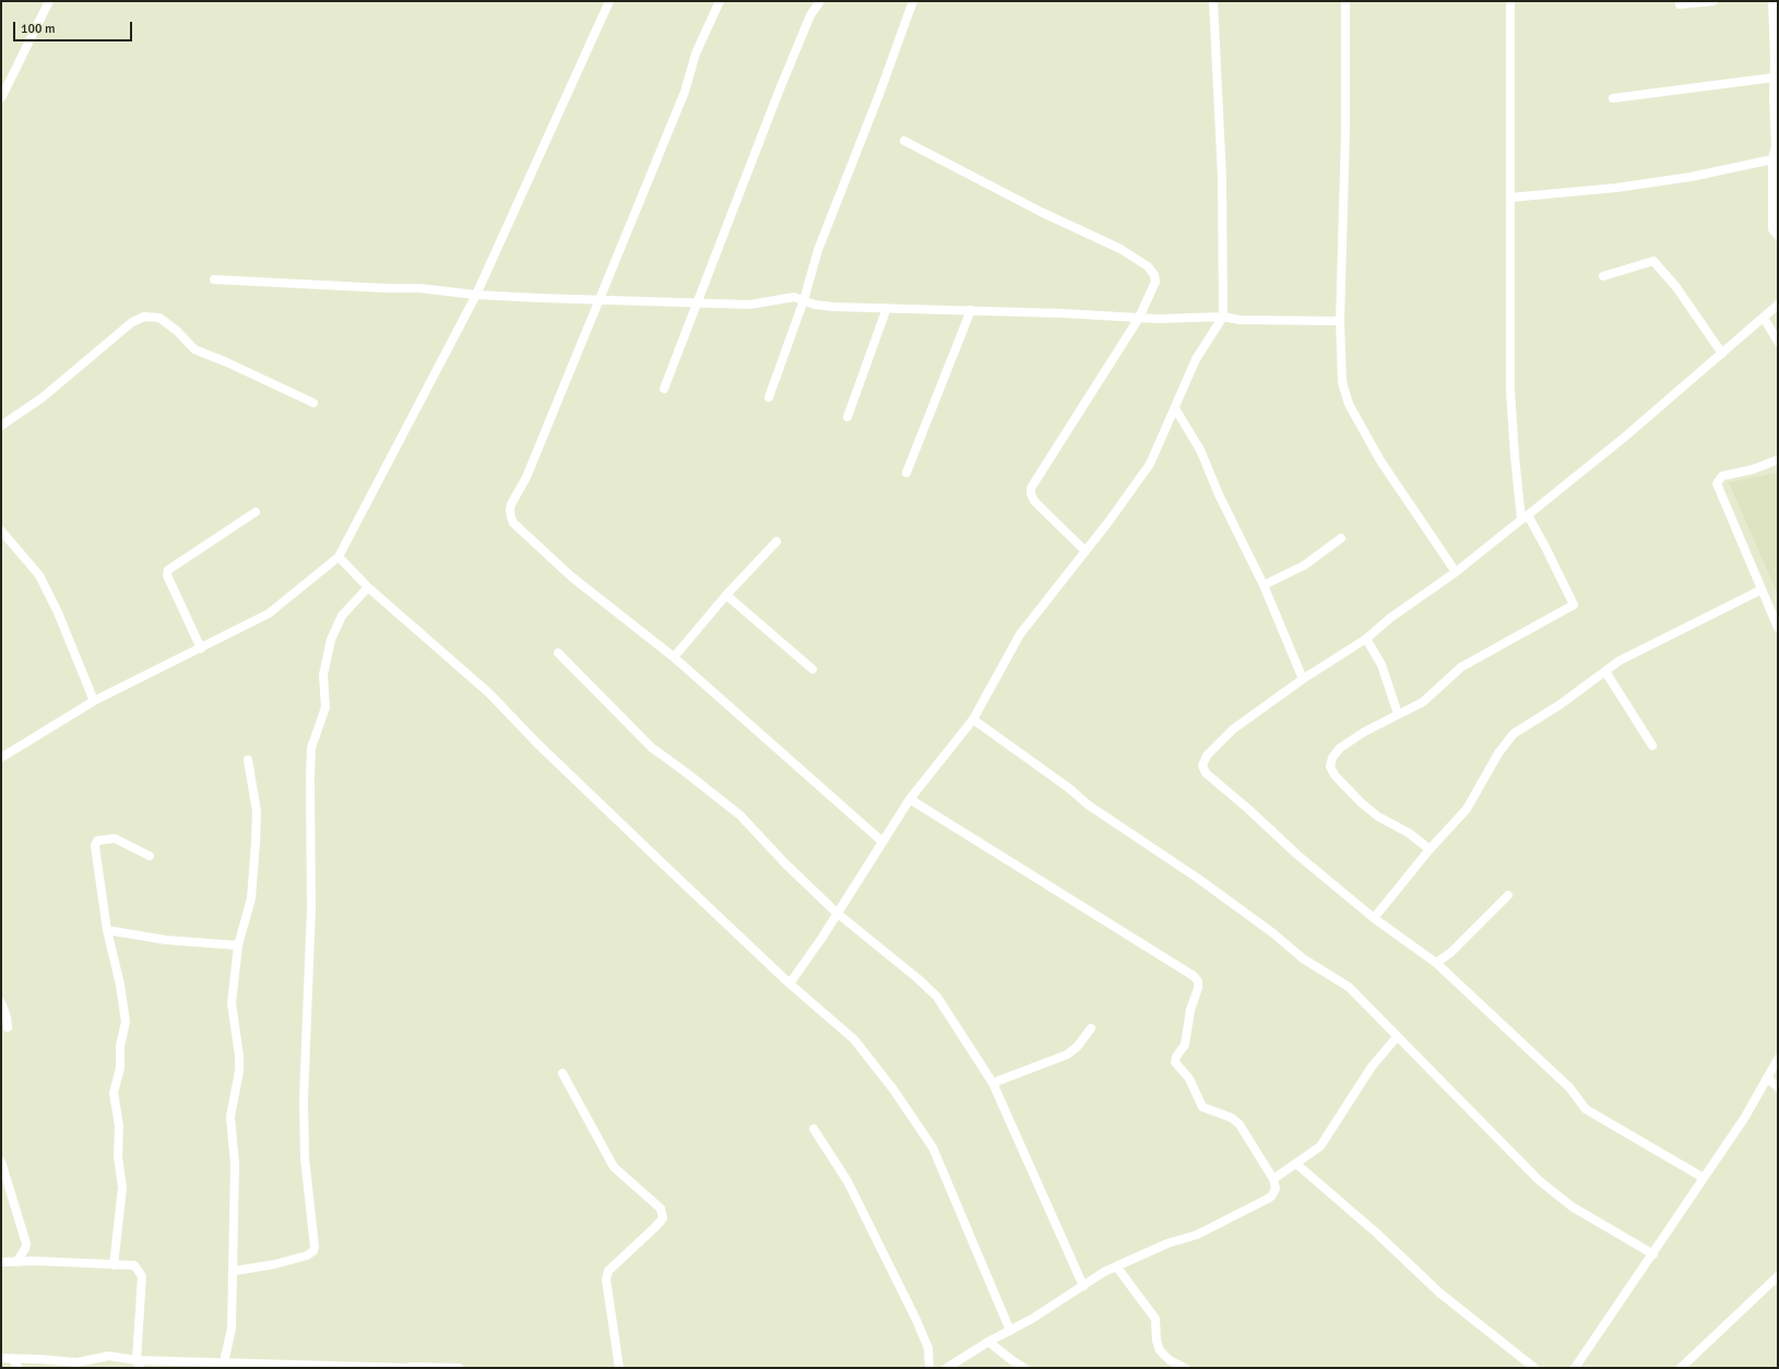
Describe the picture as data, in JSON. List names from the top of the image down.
{
  "scale_bar": "100 m"
}
